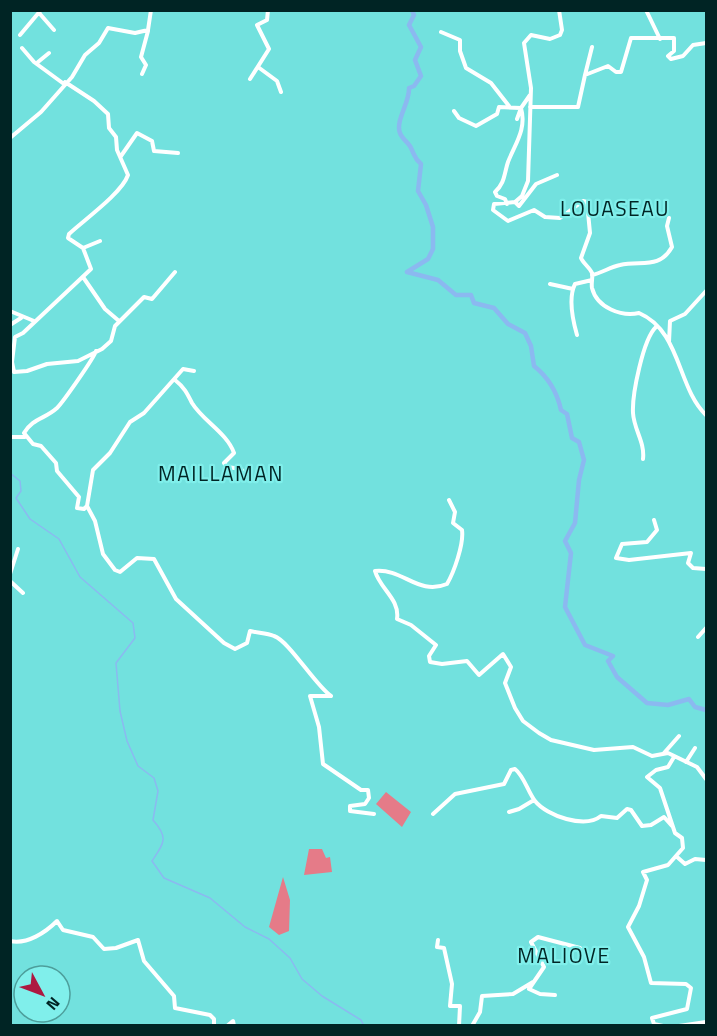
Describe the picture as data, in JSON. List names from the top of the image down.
{
  "districts": ["LOUASEAU", "MAILLAMAN", "MALIOVE"],
  "north": "bottom right"
}
